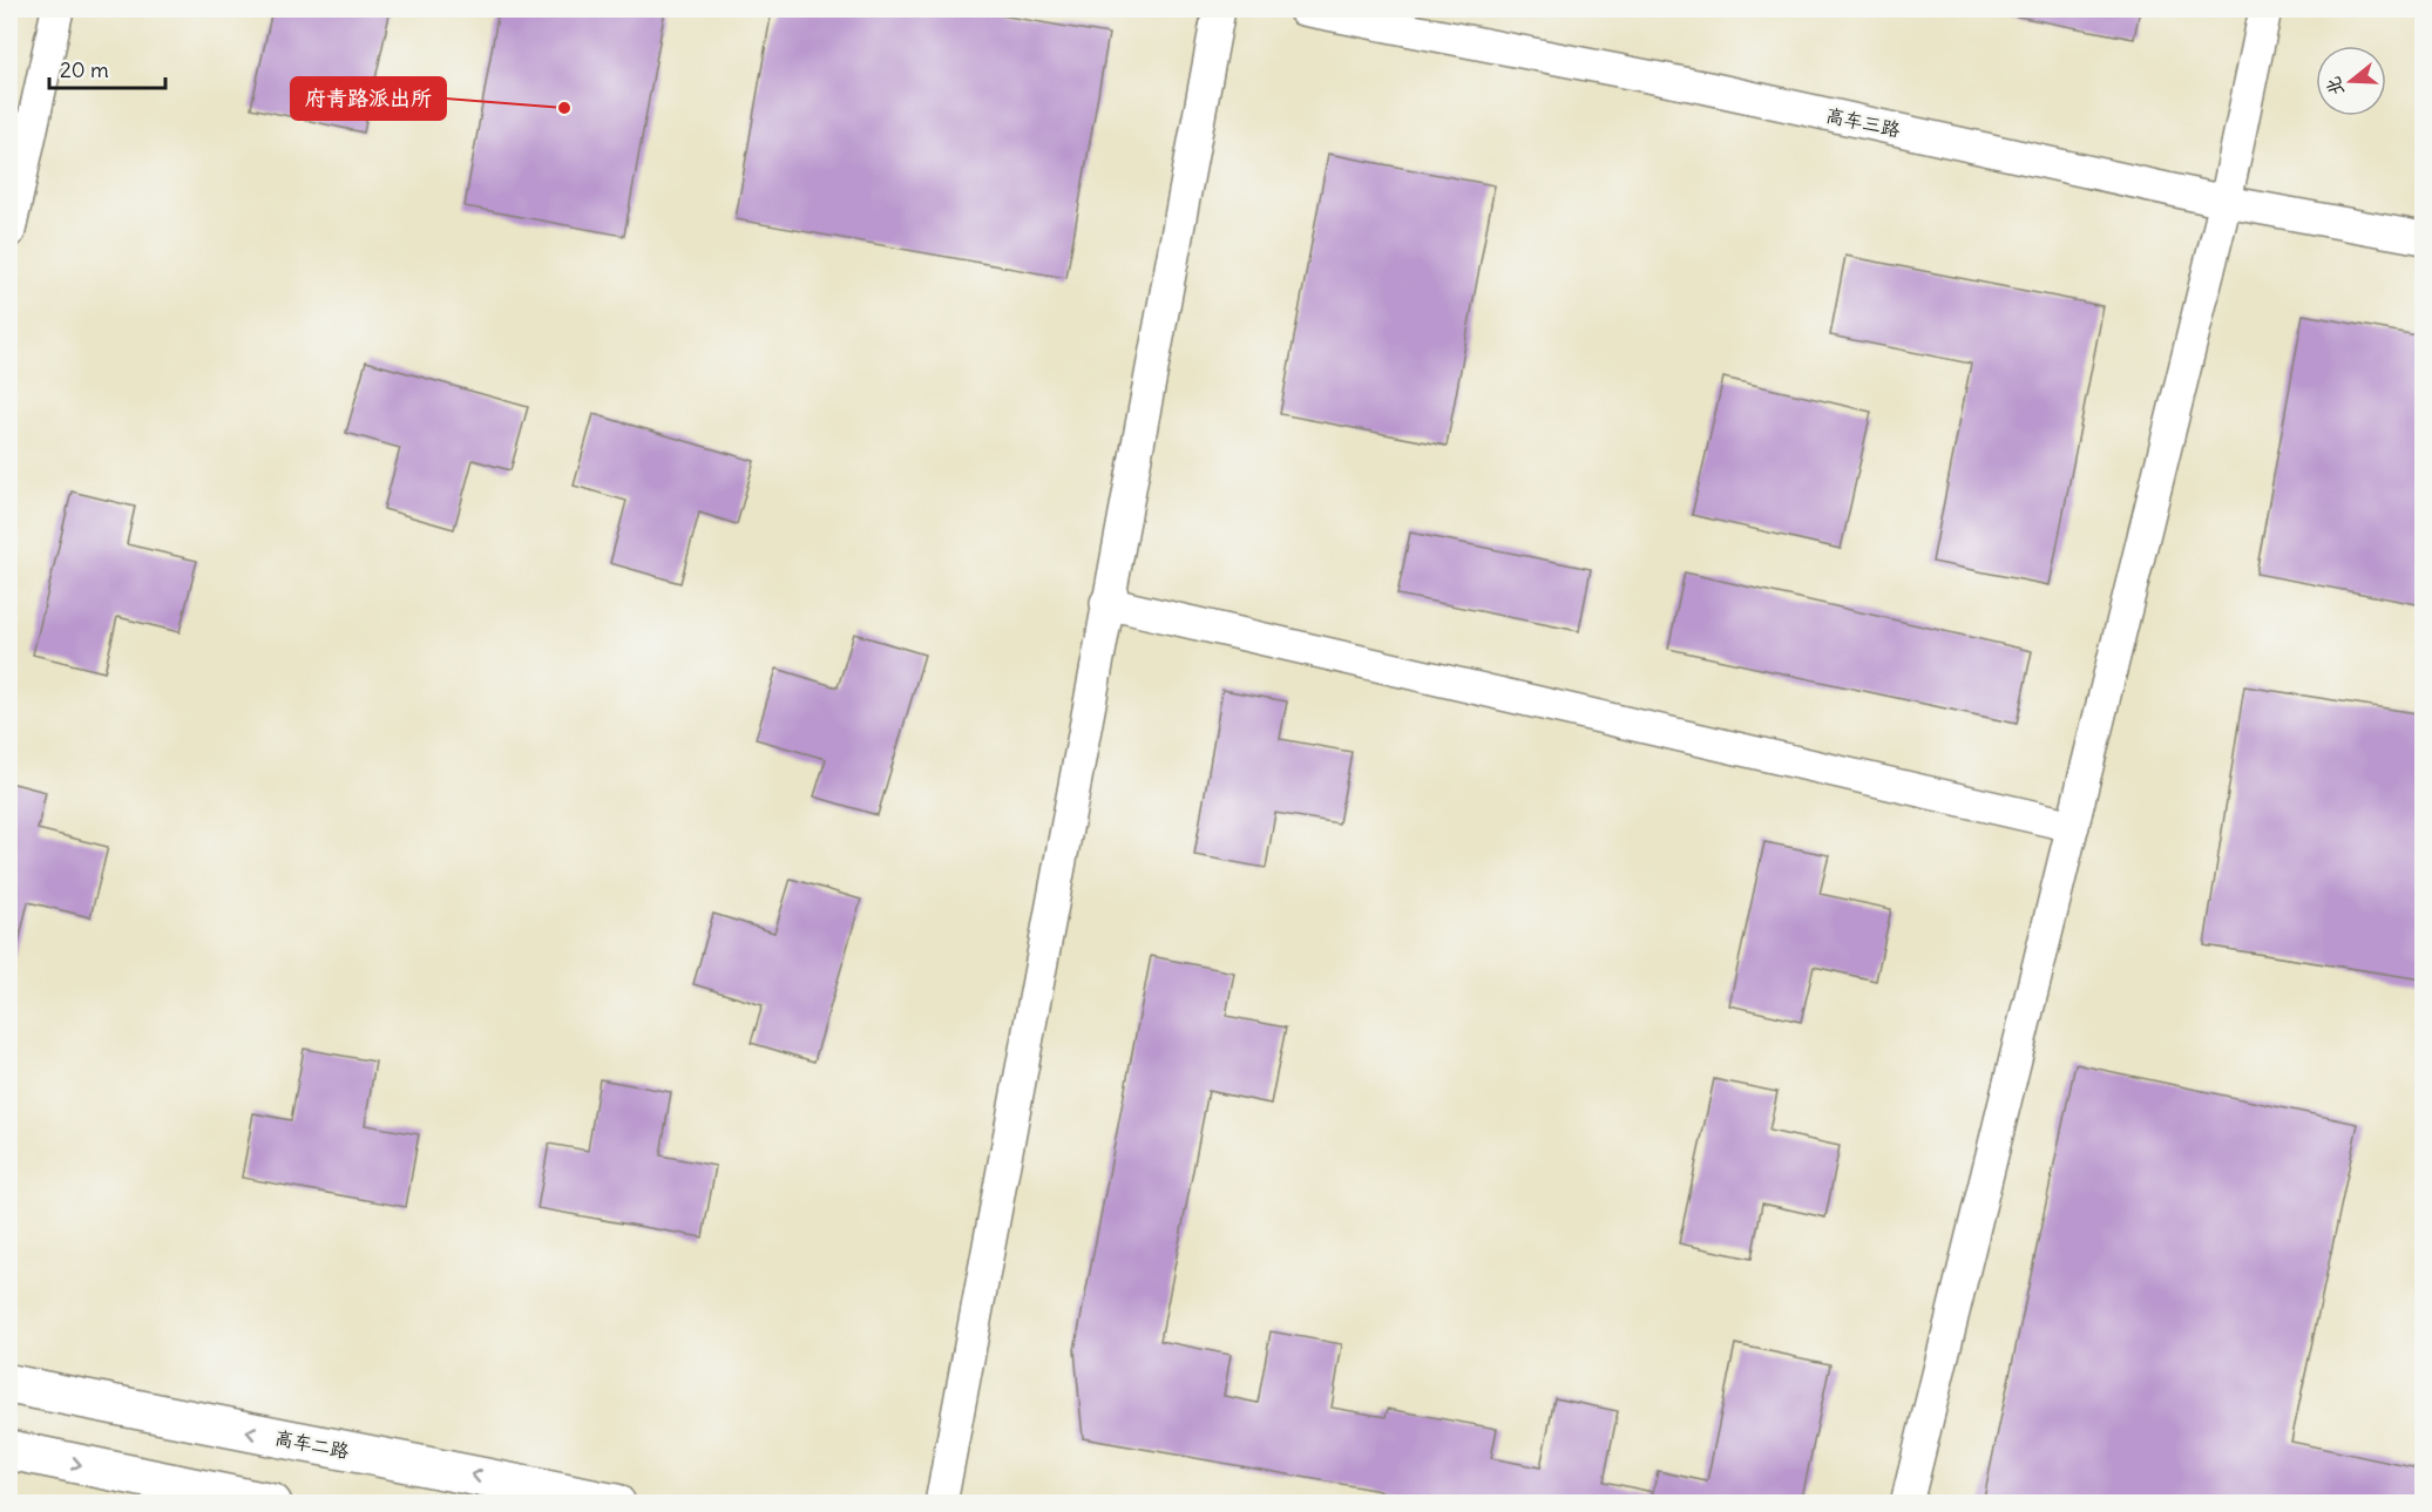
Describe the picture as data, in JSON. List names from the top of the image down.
{
  "streets": {
    "street": ["高车三路", "高车二路"]
  },
  "places": ["府青路派出所"],
  "scale_bar": "20 m",
  "north": "left"
}
